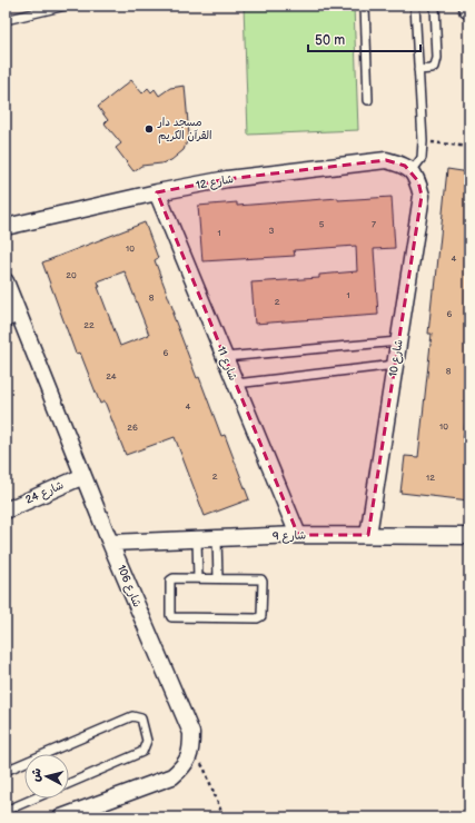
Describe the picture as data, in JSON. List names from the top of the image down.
{
  "streets": {
    "street": [
      "شارع 12",
      "شارع 10",
      "شارع 11",
      "شارع 24",
      "شارع 9",
      "شارع 106"
    ]
  },
  "crossings": [
    ["شارع 12", "شارع 10"],
    ["شارع 12", "شارع 11"],
    ["شارع 10", "شارع 9"],
    ["شارع 11", "شارع 9"],
    ["شارع 24", "شارع 106"],
    ["شارع 9", "شارع 106"]
  ],
  "places": ["مسجد دار القرآن الكريم"],
  "house_numbers": [
    "5",
    "7",
    "3",
    "1",
    "10",
    "4",
    "20",
    "1",
    "8",
    "2",
    "6",
    "22",
    "6",
    "8",
    "24",
    "4",
    "10",
    "26",
    "2",
    "12"
  ],
  "scale_bar": "50 m",
  "north": "left"
}
